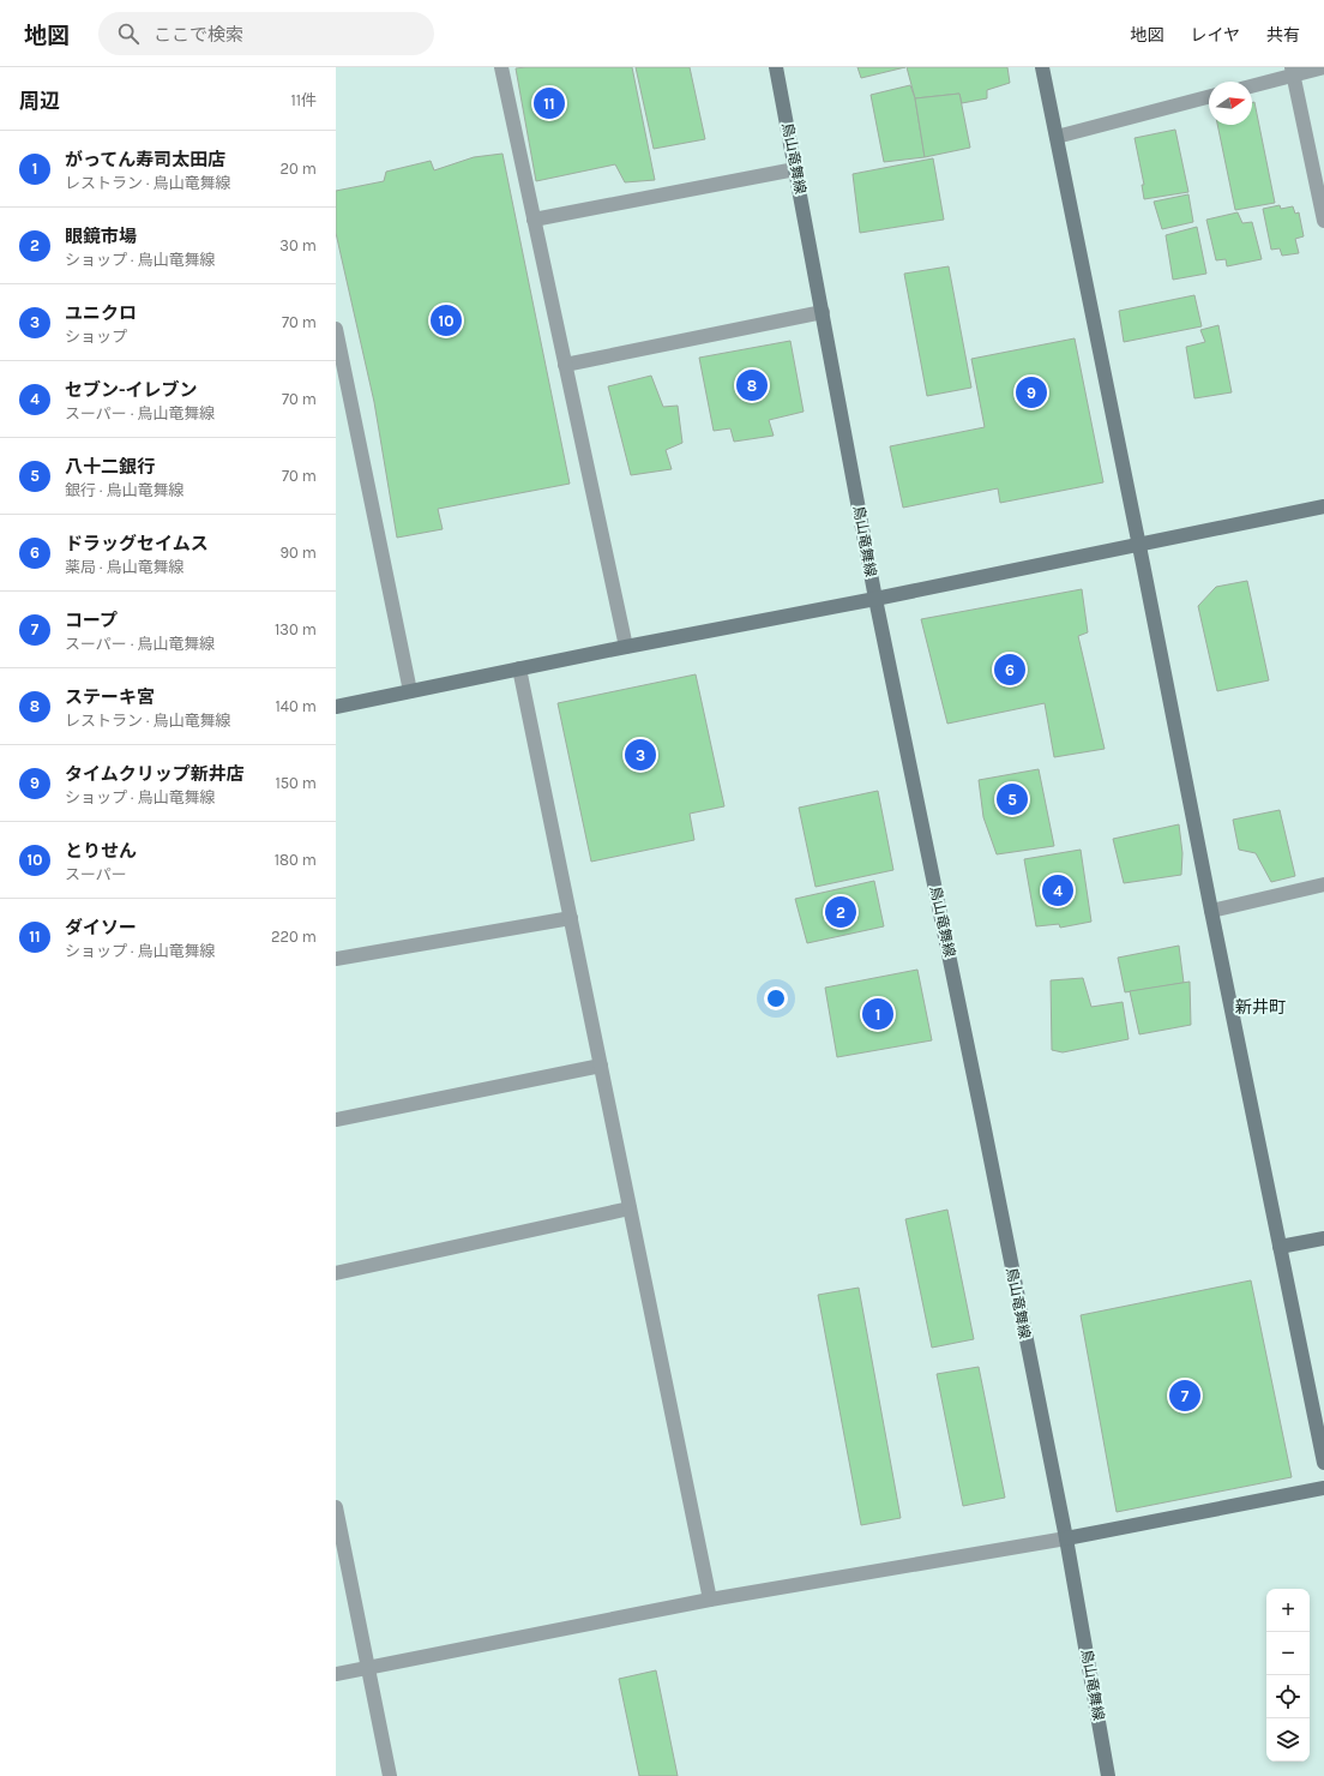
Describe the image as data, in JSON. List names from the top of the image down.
{
  "streets": {
    "street": ["鳥山竜舞線"]
  },
  "districts": ["新井町"],
  "north": "right",
  "page": {
    "header": "地図",
    "search": "ここで検索",
    "nav": ["地図", "レイヤ", "共有"],
    "heading": ["周辺", "11件"],
    "pins": [
      "11",
      "10",
      "8",
      "9",
      "6",
      "3",
      "5",
      "4",
      "2",
      "1",
      "7"
    ],
    "list": [
      {
        "mark": "1",
        "name": "がってん寿司太田店",
        "note": "レストラン · 鳥山竜舞線",
        "value": "20 m"
      },
      {
        "mark": "2",
        "name": "眼鏡市場",
        "note": "ショップ · 鳥山竜舞線",
        "value": "30 m"
      },
      {
        "mark": "3",
        "name": "ユニクロ",
        "note": "ショップ",
        "value": "70 m"
      },
      {
        "mark": "4",
        "name": "セブン-イレブン",
        "note": "スーパー · 鳥山竜舞線",
        "value": "70 m"
      },
      {
        "mark": "5",
        "name": "八十二銀行",
        "note": "銀行 · 鳥山竜舞線",
        "value": "70 m"
      },
      {
        "mark": "6",
        "name": "ドラッグセイムス",
        "note": "薬局 · 鳥山竜舞線",
        "value": "90 m"
      },
      {
        "mark": "7",
        "name": "コープ",
        "note": "スーパー · 鳥山竜舞線",
        "value": "130 m"
      },
      {
        "mark": "8",
        "name": "ステーキ宮",
        "note": "レストラン · 鳥山竜舞線",
        "value": "140 m"
      },
      {
        "mark": "9",
        "name": "タイムクリップ新井店",
        "note": "ショップ · 鳥山竜舞線",
        "value": "150 m"
      },
      {
        "mark": "10",
        "name": "とりせん",
        "note": "スーパー",
        "value": "180 m"
      },
      {
        "mark": "11",
        "name": "ダイソー",
        "note": "ショップ · 鳥山竜舞線",
        "value": "220 m"
      }
    ],
    "map_buttons": ["+", "−"]
  }
}
